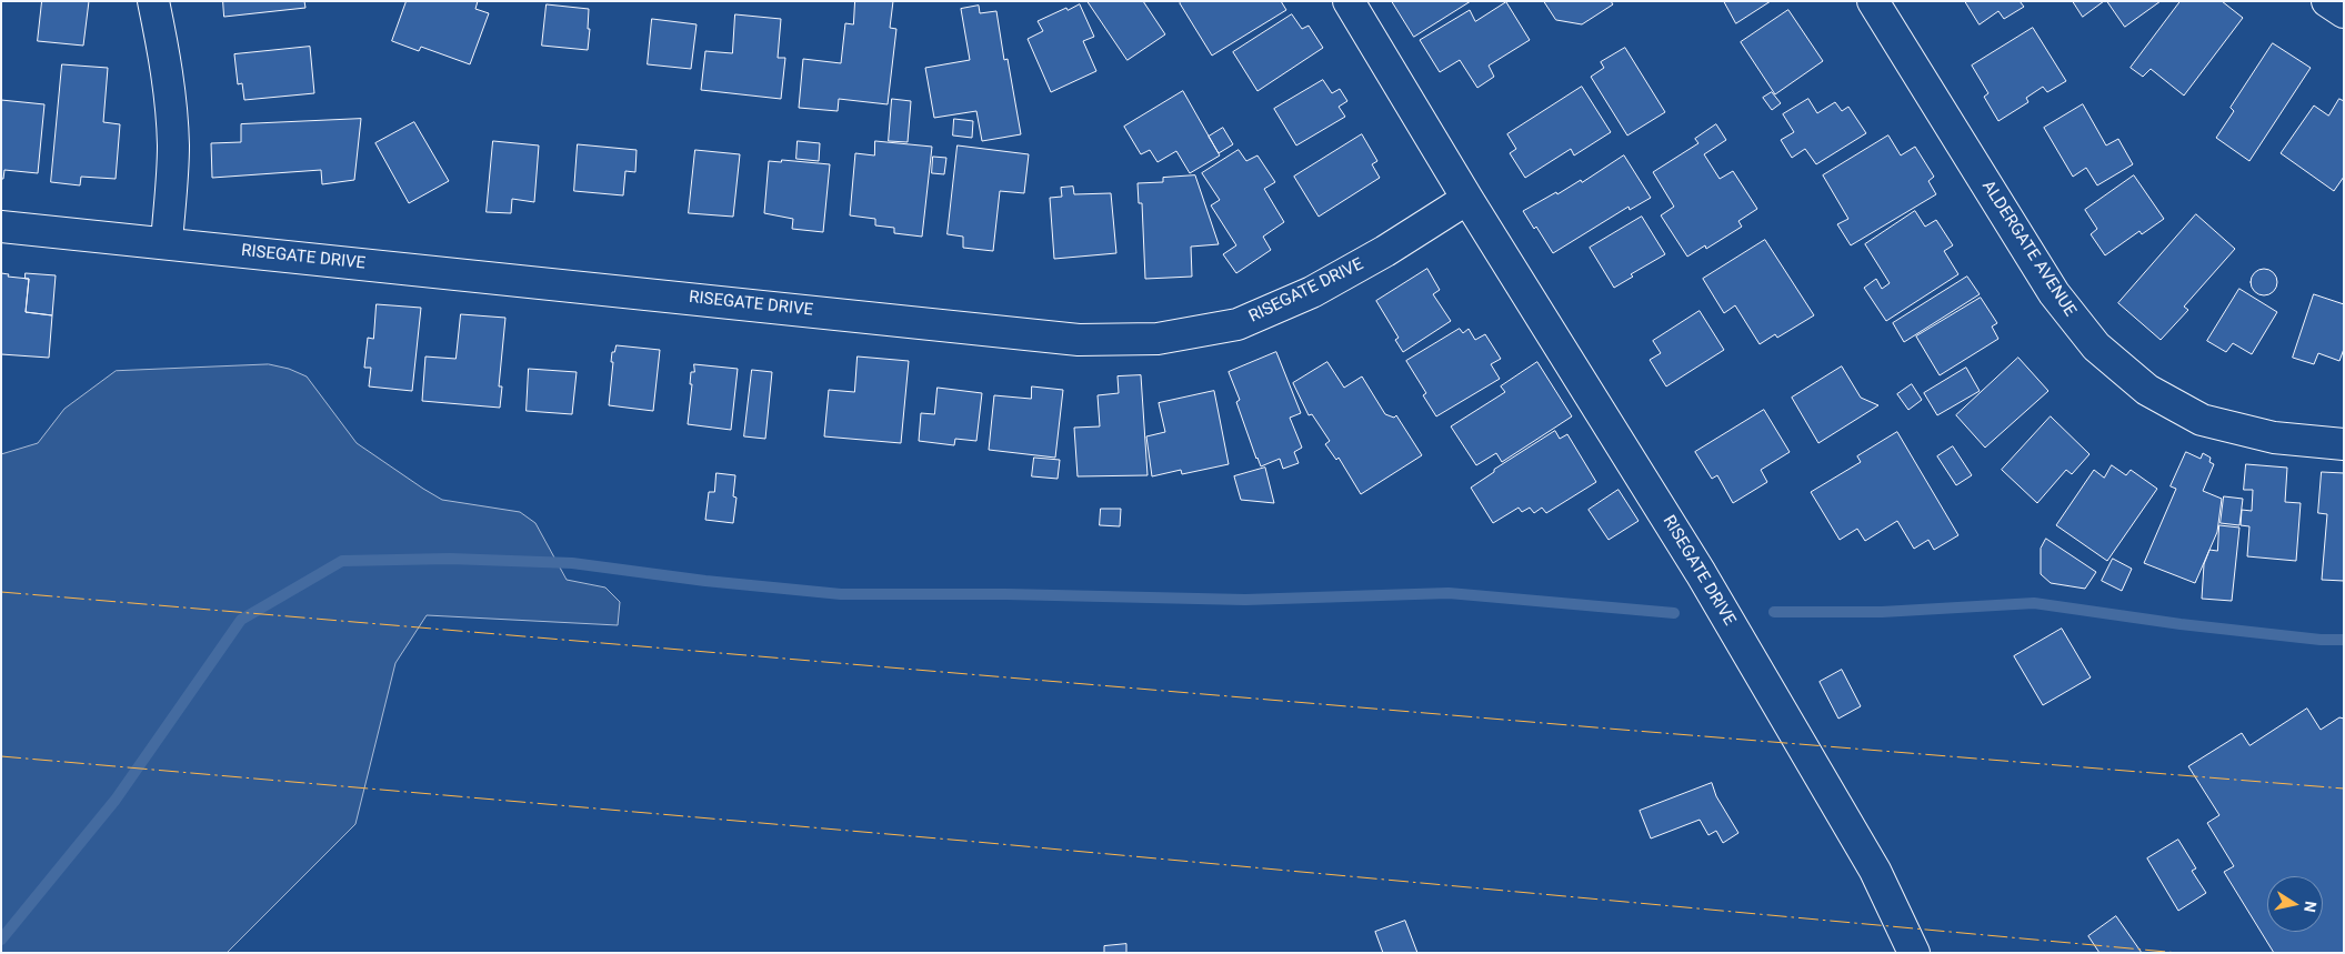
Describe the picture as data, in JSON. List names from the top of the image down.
{
  "streets": {
    "street": ["ALDERGATE AVENUE", "RISEGATE DRIVE"]
  },
  "north": "right"
}
